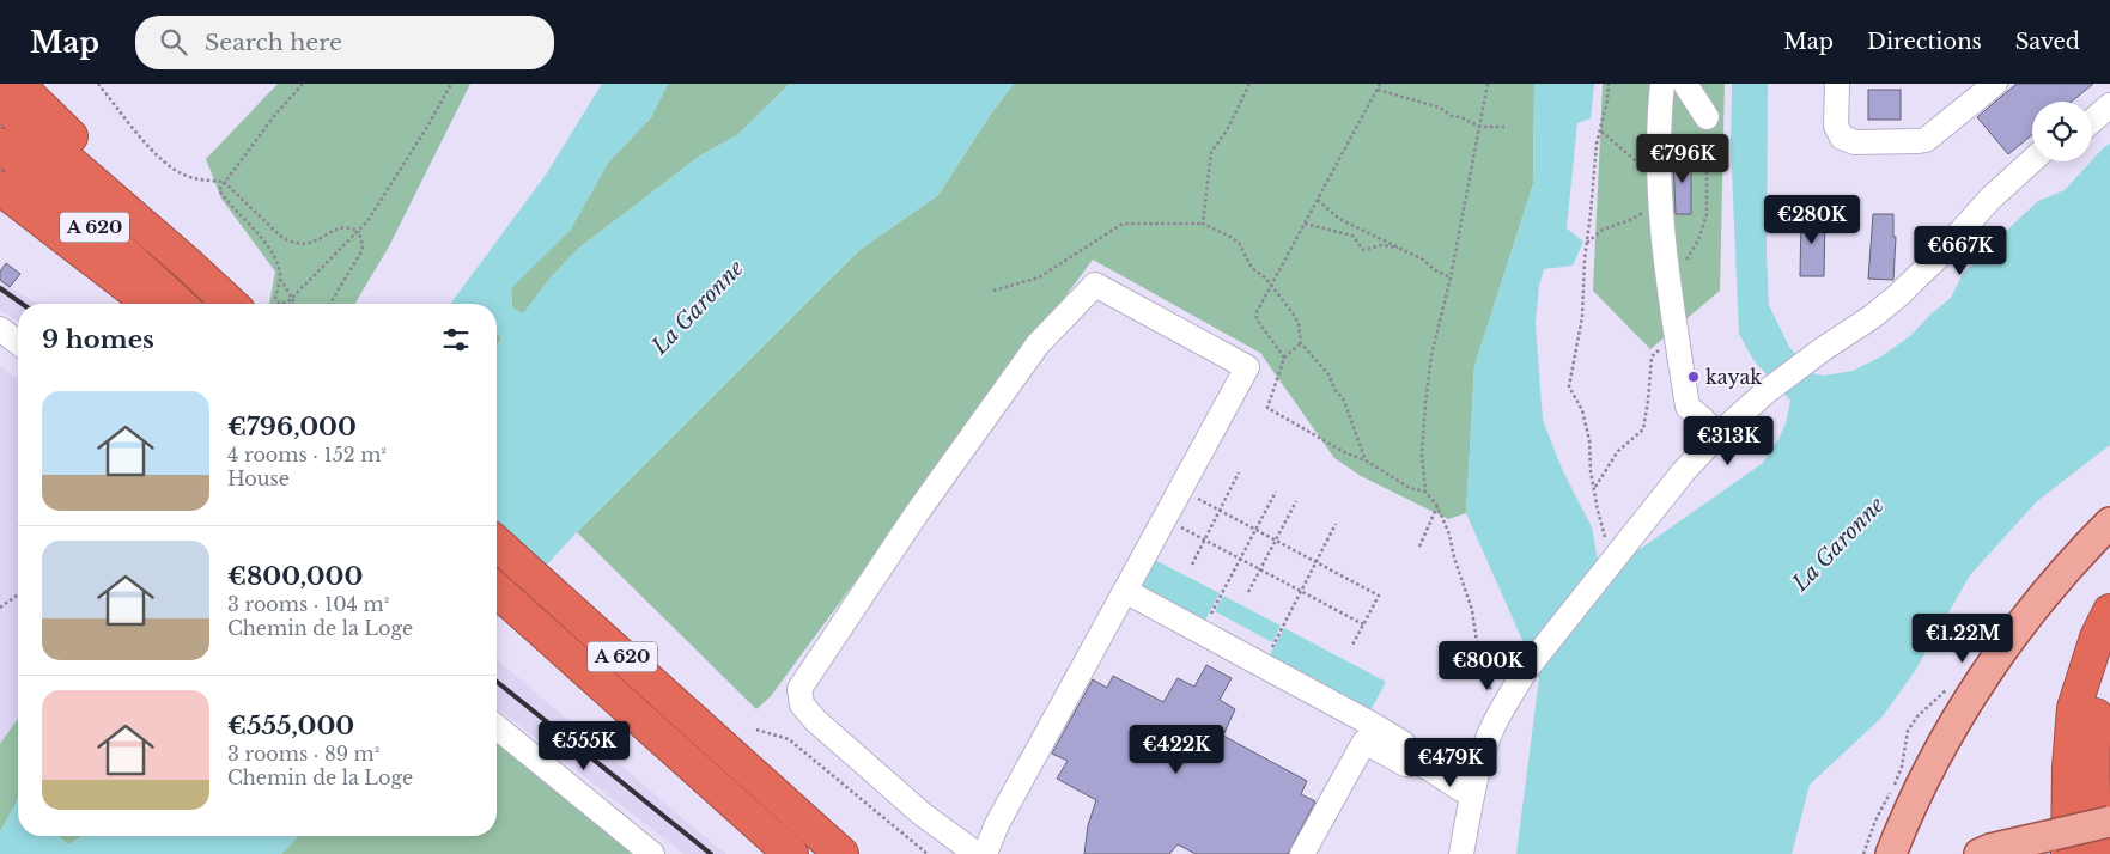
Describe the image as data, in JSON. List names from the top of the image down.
{
  "streets": {
    "highway": ["A 620"]
  },
  "water": ["La Garonne"],
  "places": ["kayak"],
  "page": {
    "header": "Map",
    "search": "Search here",
    "nav": ["Map", "Directions", "Saved"],
    "price": [
      "€796K",
      "€280K",
      "€667K",
      "€313K",
      "€1.22M",
      "€800K",
      "€555K",
      "€422K",
      "€479K"
    ],
    "heading": "9 homes",
    "list": [
      {
        "name": "€796,000",
        "note": "4 rooms · 152 m² · House"
      },
      {
        "name": "€800,000",
        "note": "3 rooms · 104 m² · Chemin de la Loge"
      },
      {
        "name": "€555,000",
        "note": "3 rooms · 89 m² · Chemin de la Loge"
      }
    ]
  }
}
